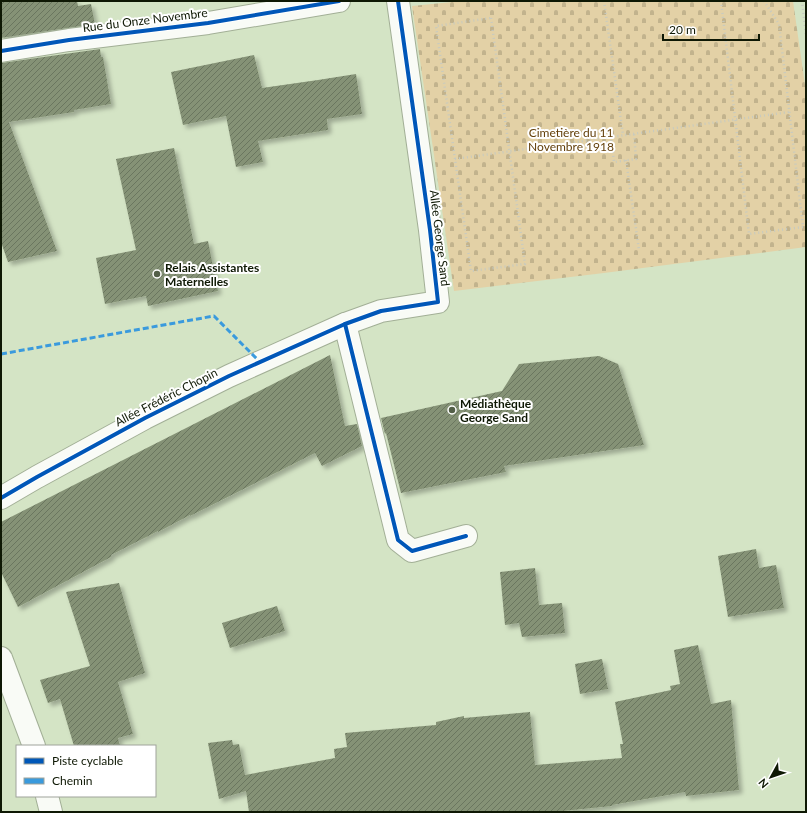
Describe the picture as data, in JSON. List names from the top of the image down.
{
  "streets": {
    "street": ["Rue du Onze Novembre", "Allée George Sand", "Allée Frédéric Chopin"]
  },
  "crossings": [
    ["Allée George Sand", "Allée Frédéric Chopin"]
  ],
  "parks": ["Cimetière du 11 Novembre 1918"],
  "places": ["Relais Assistantes Maternelles", "Médiathèque George Sand"],
  "legend": ["Piste cyclable", "Chemin"],
  "scale_bar": "20 m",
  "north": "bottom left"
}
